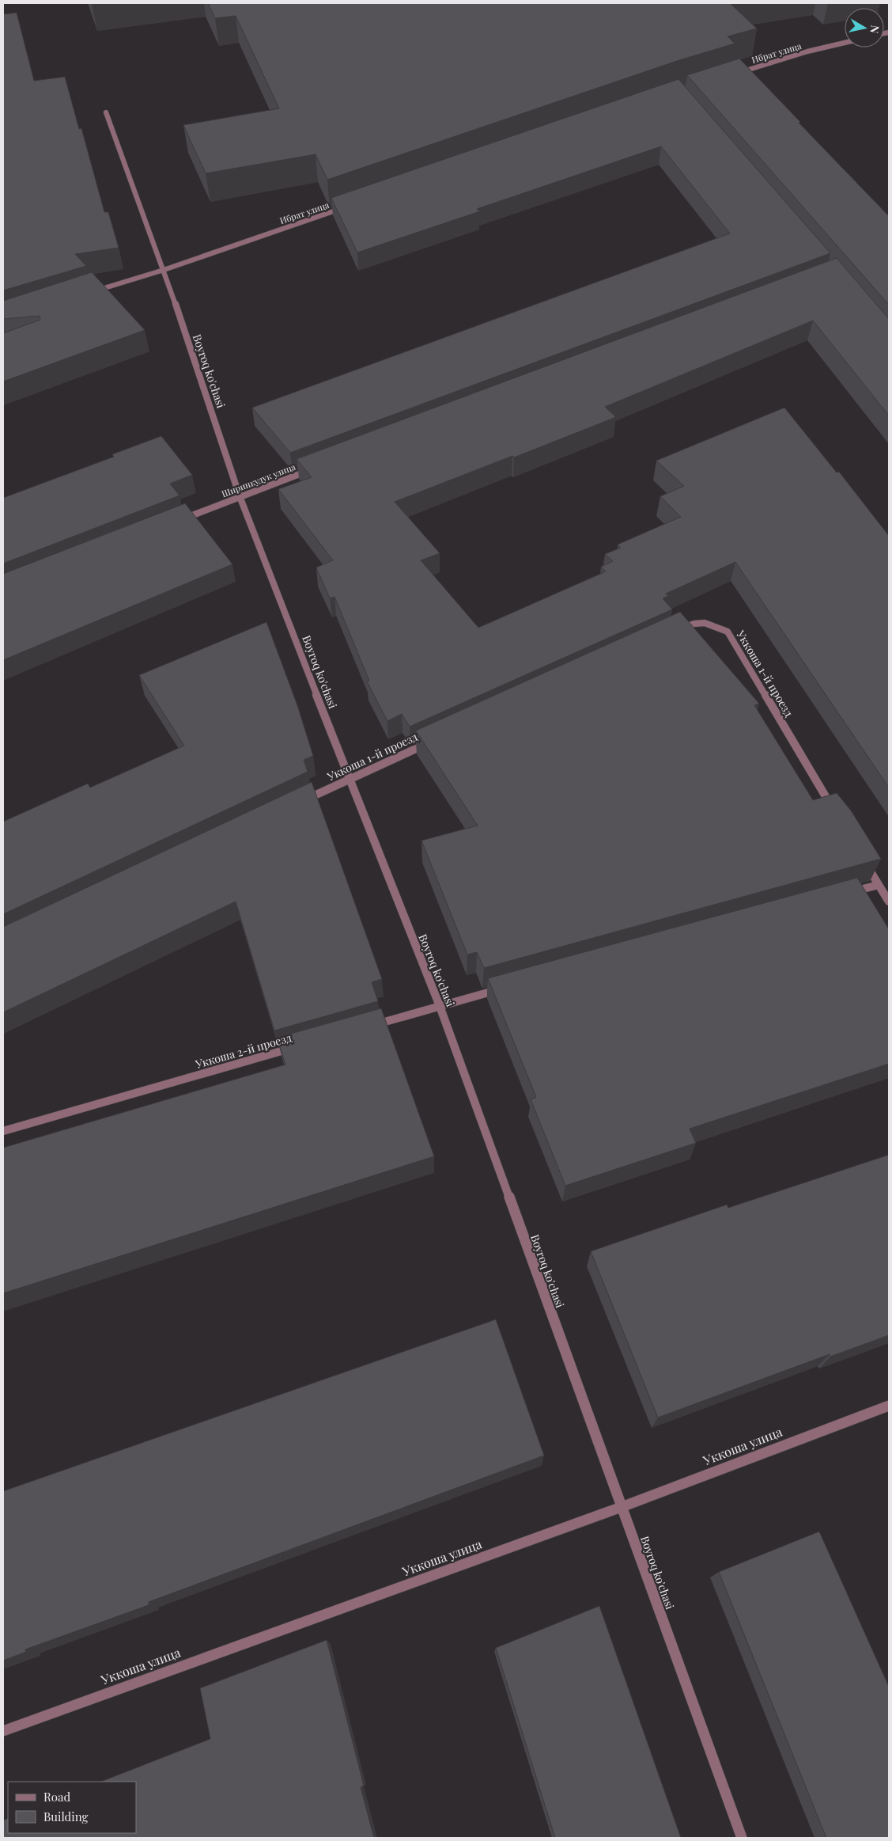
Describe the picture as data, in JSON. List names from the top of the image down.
{
  "streets": {
    "street": [
      "Ибрат улица",
      "Boyroq ko'chasi",
      "Ширинкудук улица",
      "Уккоша 1-й проезд",
      "Уккоша 2-й проезд",
      "Уккоша улица"
    ]
  },
  "crossings": [
    ["Ибрат улица", "Boyroq ko'chasi"],
    ["Boyroq ko'chasi", "Ширинкудук улица"],
    ["Boyroq ko'chasi", "Уккоша 1-й проезд"],
    ["Boyroq ko'chasi", "Уккоша улица"]
  ],
  "legend": ["Road", "Building"],
  "north": "right"
}
